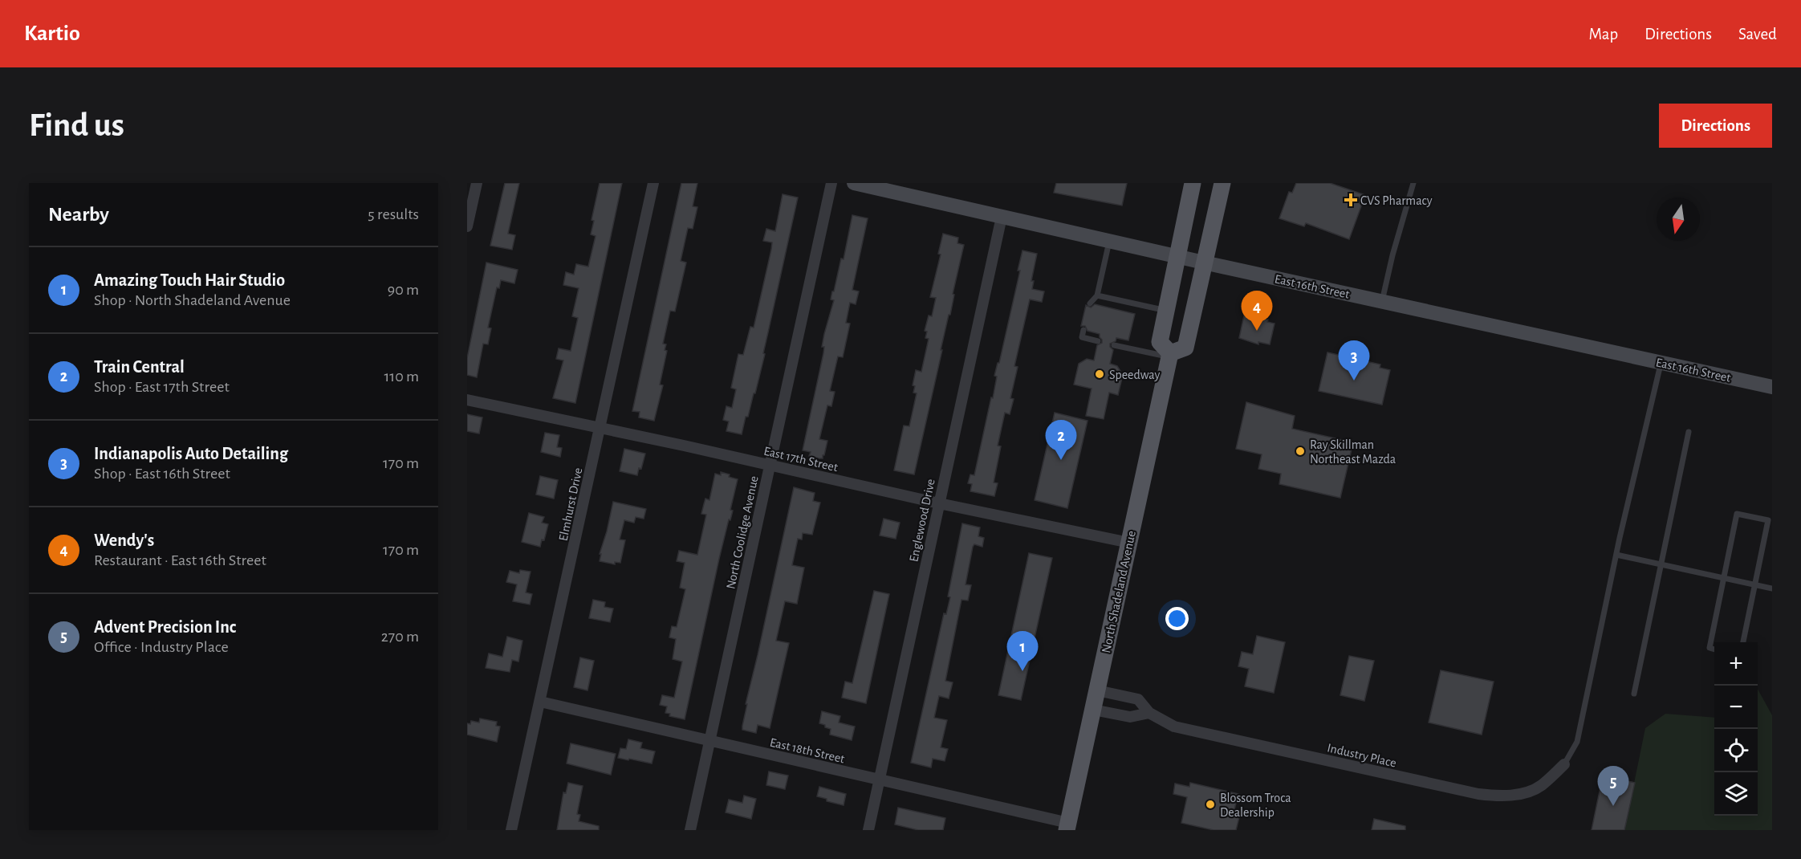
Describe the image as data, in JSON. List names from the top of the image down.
{
  "streets": {
    "main road": ["North Shadeland Avenue"],
    "street": [
      "East 16th Street",
      "East 17th Street",
      "Elmhurst Drive",
      "Englewood Drive",
      "North Coolidge Avenue",
      "East 18th Street",
      "Industry Place"
    ]
  },
  "crossings": [
    ["East 16th Street", "Englewood Drive"],
    ["East 17th Street", "Elmhurst Drive"],
    ["East 17th Street", "Englewood Drive"],
    ["East 17th Street", "North Coolidge Avenue"],
    ["East 17th Street", "North Shadeland Avenue"],
    ["Elmhurst Drive", "East 18th Street"],
    ["Englewood Drive", "East 18th Street"],
    ["North Coolidge Avenue", "East 18th Street"],
    ["North Shadeland Avenue", "East 18th Street"],
    ["North Shadeland Avenue", "Industry Place"]
  ],
  "places": {
    "health": ["CVS Pharmacy"],
    "other": ["Speedway", "Ray Skillman Northeast Mazda", "Blossom Troca Dealership"]
  },
  "north": "bottom",
  "page": {
    "header": "Kartio",
    "nav": ["Map", "Directions", "Saved"],
    "buttons": "Directions",
    "title": "Find us",
    "heading": ["Nearby", "5 results"],
    "list": [
      {
        "mark": "1",
        "name": "Amazing Touch Hair Studio",
        "note": "Shop · North Shadeland Avenue",
        "value": "90 m"
      },
      {
        "mark": "2",
        "name": "Train Central",
        "note": "Shop · East 17th Street",
        "value": "110 m"
      },
      {
        "mark": "3",
        "name": "Indianapolis Auto Detailing",
        "note": "Shop · East 16th Street",
        "value": "170 m"
      },
      {
        "mark": "4",
        "name": "Wendy's",
        "note": "Restaurant · East 16th Street",
        "value": "170 m"
      },
      {
        "mark": "5",
        "name": "Advent Precision Inc",
        "note": "Office · Industry Place",
        "value": "270 m"
      }
    ],
    "pins": [
      "4",
      "3",
      "2",
      "1",
      "5"
    ],
    "map_buttons": ["+", "−"]
  }
}
